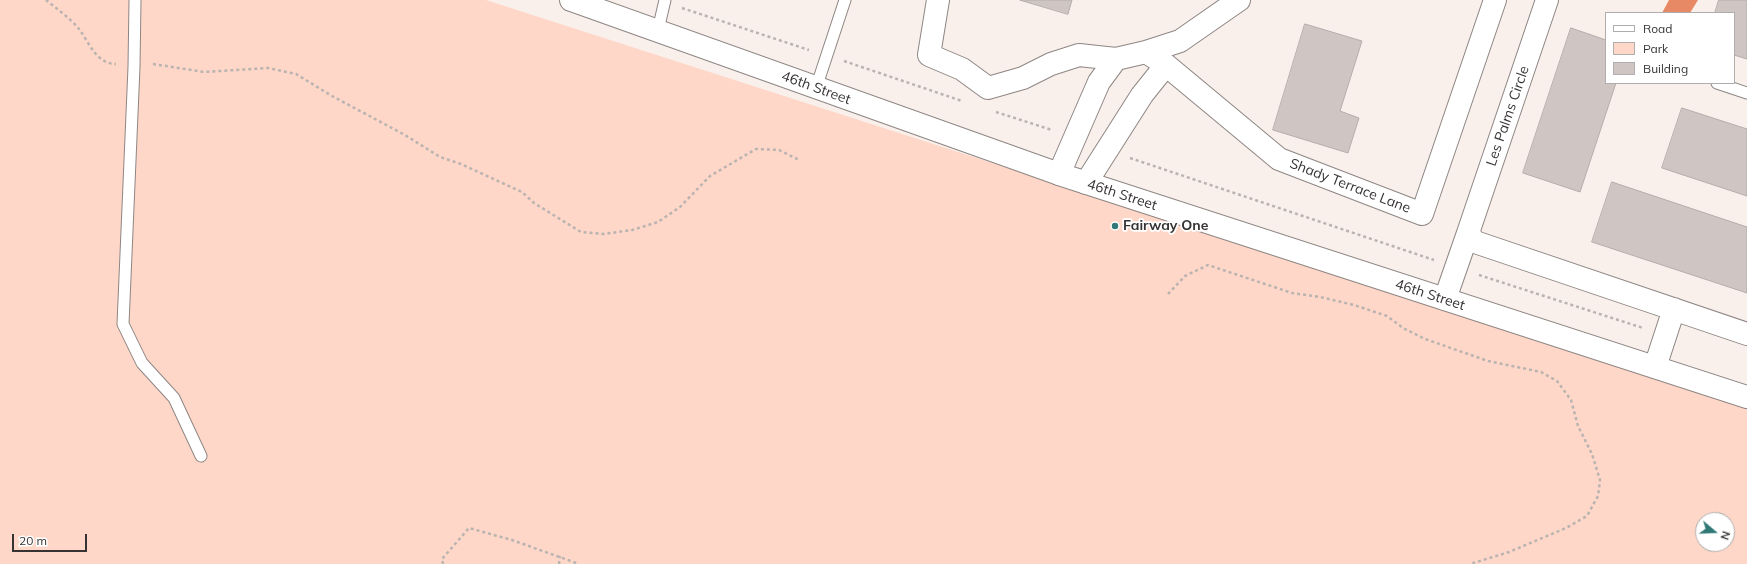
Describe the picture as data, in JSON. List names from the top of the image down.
{
  "streets": {
    "street": ["46th Street", "Les Palms Circle", "Shady Terrace Lane"]
  },
  "crossings": [
    ["46th Street", "Les Palms Circle"]
  ],
  "places": ["Fairway One"],
  "legend": ["Road", "Park", "Building"],
  "scale_bar": "20 m",
  "north": "right"
}
